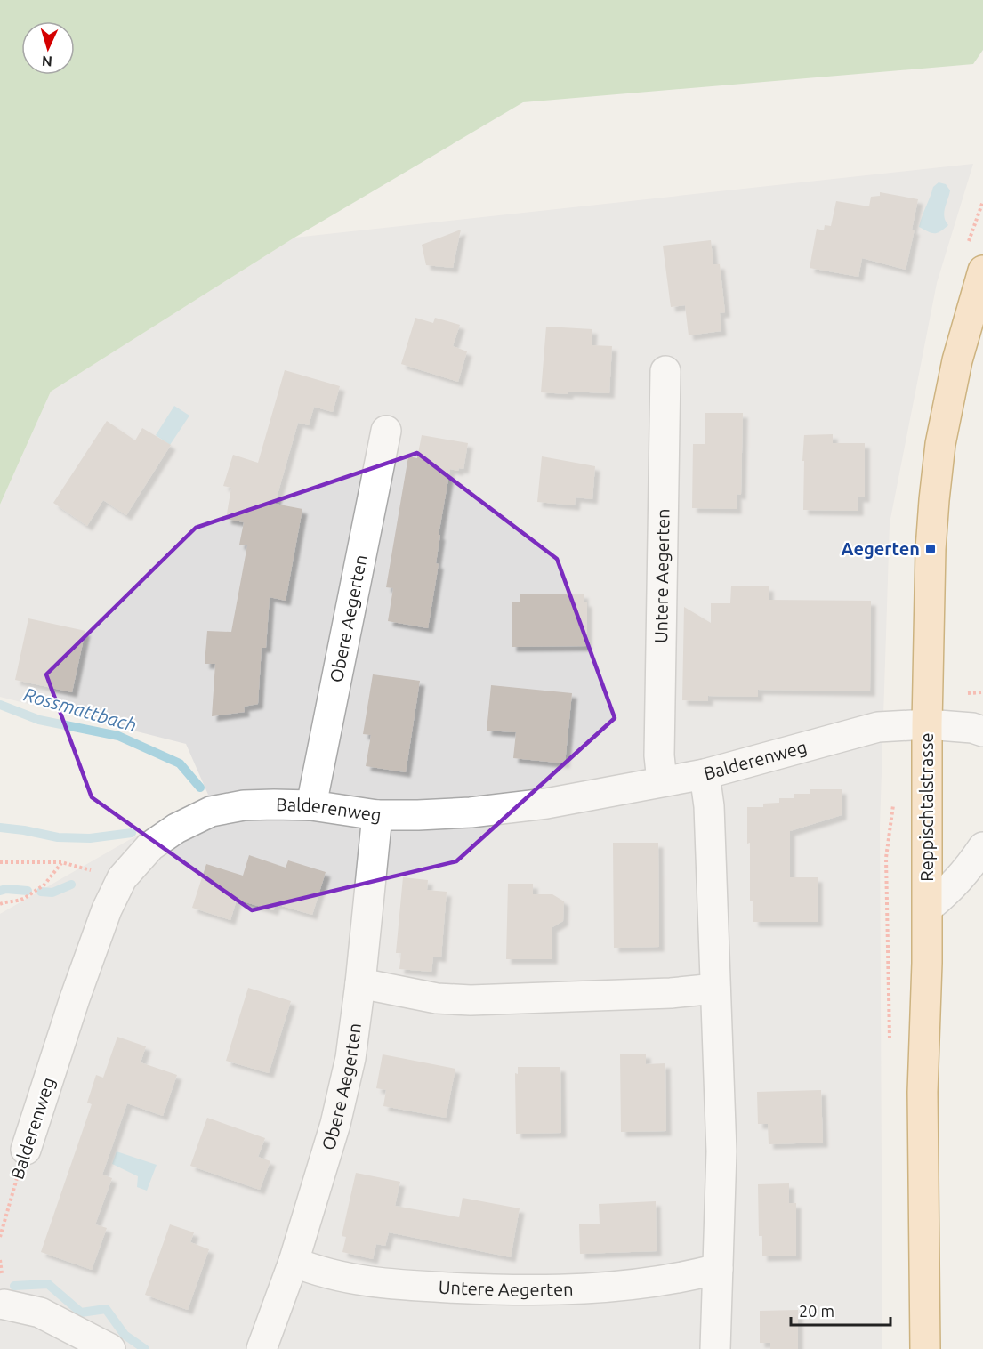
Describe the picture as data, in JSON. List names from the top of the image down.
{
  "streets": {
    "main road": ["Reppischtalstrasse"],
    "street": ["Untere Aegerten", "Obere Aegerten", "Balderenweg"]
  },
  "crossings": [
    ["Untere Aegerten", "Obere Aegerten"],
    ["Untere Aegerten", "Balderenweg"],
    ["Obere Aegerten", "Balderenweg"],
    ["Balderenweg", "Reppischtalstrasse"]
  ],
  "water": ["Rossmattbach"],
  "places": {
    "transit": ["Aegerten"]
  },
  "scale_bar": "20 m",
  "north": "bottom"
}
